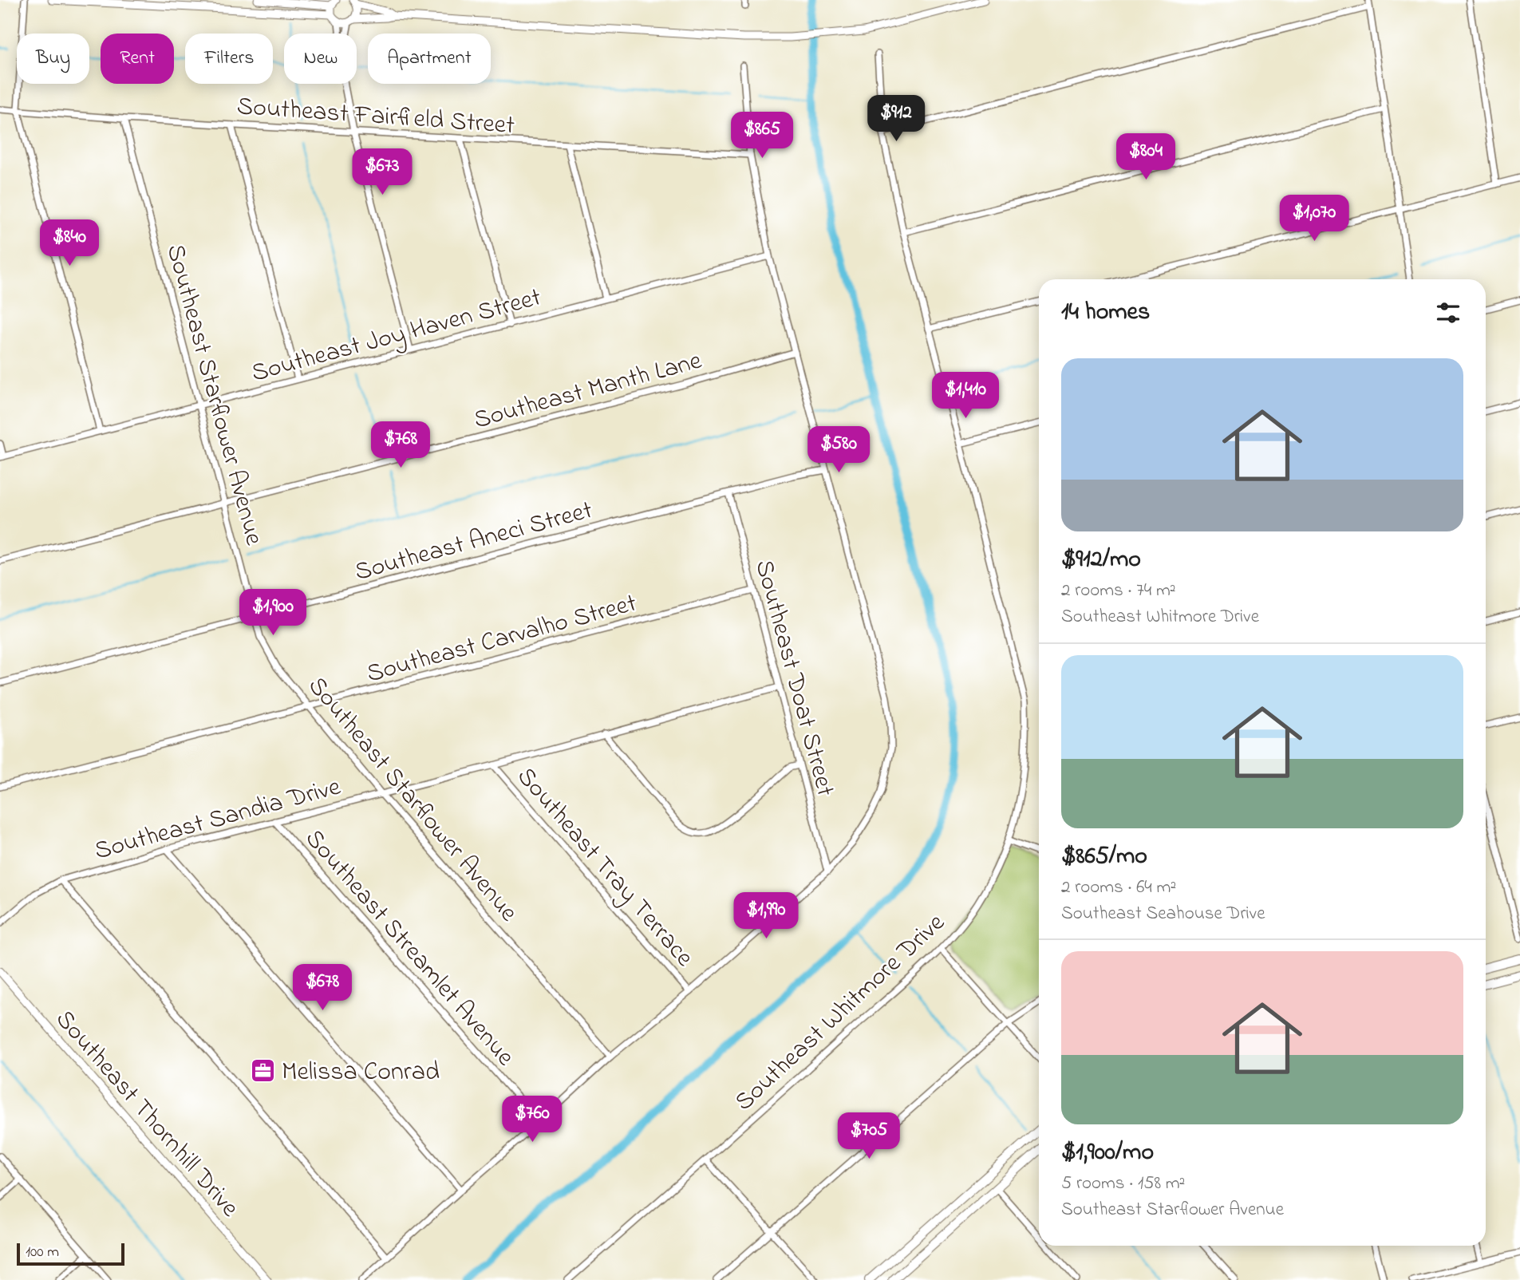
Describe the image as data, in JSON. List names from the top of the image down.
{
  "streets": {
    "street": [
      "Southeast Fairfield Street",
      "Southeast Joy Haven Street",
      "Southeast Manth Lane",
      "Southeast Starflower Avenue",
      "Southeast Aneci Street",
      "Southeast Carvalho Street",
      "Southeast Doat Street",
      "Southeast Sandia Drive",
      "Southeast Tray Terrace",
      "Southeast Streamlet Avenue",
      "Southeast Whitmore Drive",
      "Southeast Thornhill Drive"
    ]
  },
  "crossings": [
    ["Southeast Fairfield Street", "Southeast Starflower Avenue"],
    ["Southeast Joy Haven Street", "Southeast Starflower Avenue"],
    ["Southeast Manth Lane", "Southeast Starflower Avenue"],
    ["Southeast Starflower Avenue", "Southeast Aneci Street"],
    ["Southeast Starflower Avenue", "Southeast Carvalho Street"],
    ["Southeast Starflower Avenue", "Southeast Sandia Drive"],
    ["Southeast Aneci Street", "Southeast Doat Street"],
    ["Southeast Carvalho Street", "Southeast Doat Street"],
    ["Southeast Doat Street", "Southeast Sandia Drive"],
    ["Southeast Sandia Drive", "Southeast Tray Terrace"],
    ["Southeast Sandia Drive", "Southeast Streamlet Avenue"]
  ],
  "places": {
    "office": ["Melissa Conrad"]
  },
  "scale_bar": "100 m",
  "page": {
    "chip": [
      "Buy",
      "Rent",
      "Filters",
      "New",
      "Apartment"
    ],
    "price": [
      "$912",
      "$865",
      "$804",
      "$673",
      "$1,070",
      "$840",
      "$1,410",
      "$768",
      "$580",
      "$1,900",
      "$1,990",
      "$678",
      "$760",
      "$705"
    ],
    "heading": "14 homes",
    "list": [
      {
        "name": "$912/mo",
        "note": "2 rooms · 74 m² · Southeast Whitmore Drive"
      },
      {
        "name": "$865/mo",
        "note": "2 rooms · 64 m² · Southeast Seahouse Drive"
      },
      {
        "name": "$1,900/mo",
        "note": "5 rooms · 158 m² · Southeast Starflower Avenue"
      }
    ],
    "scale": "100 m"
  }
}
